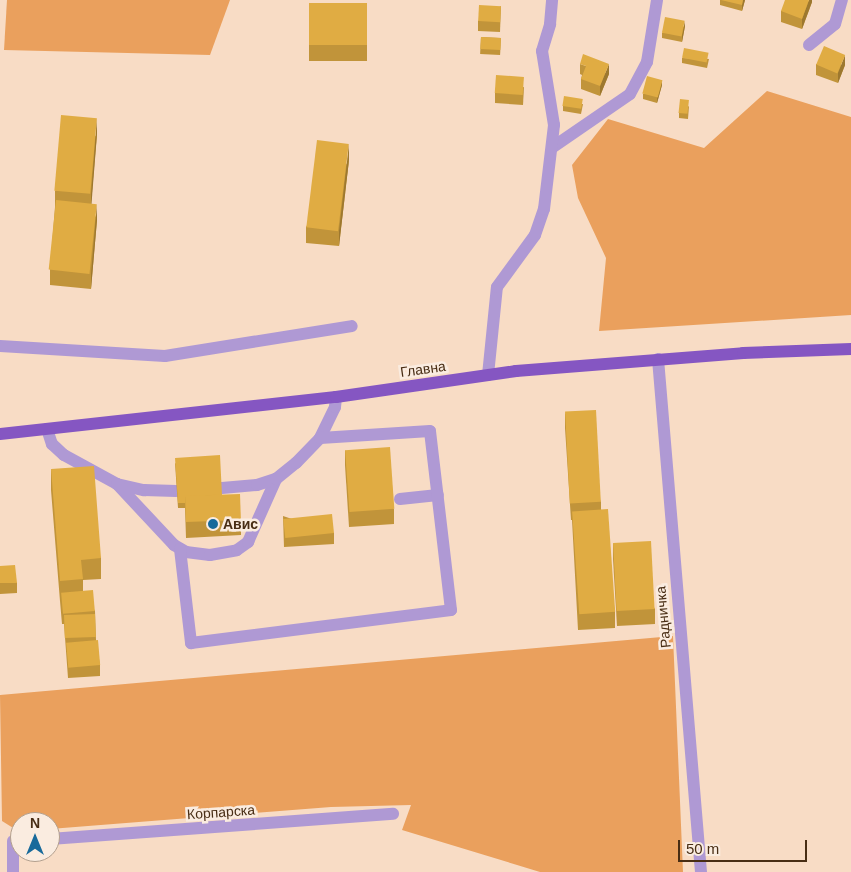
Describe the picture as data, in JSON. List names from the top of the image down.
{
  "streets": {
    "main road": ["Главна"],
    "street": ["Радничка", "Корпарска"]
  },
  "crossings": [
    ["Главна", "Радничка"]
  ],
  "places": ["Авис"],
  "scale_bar": "50 m",
  "north": "top"
}
